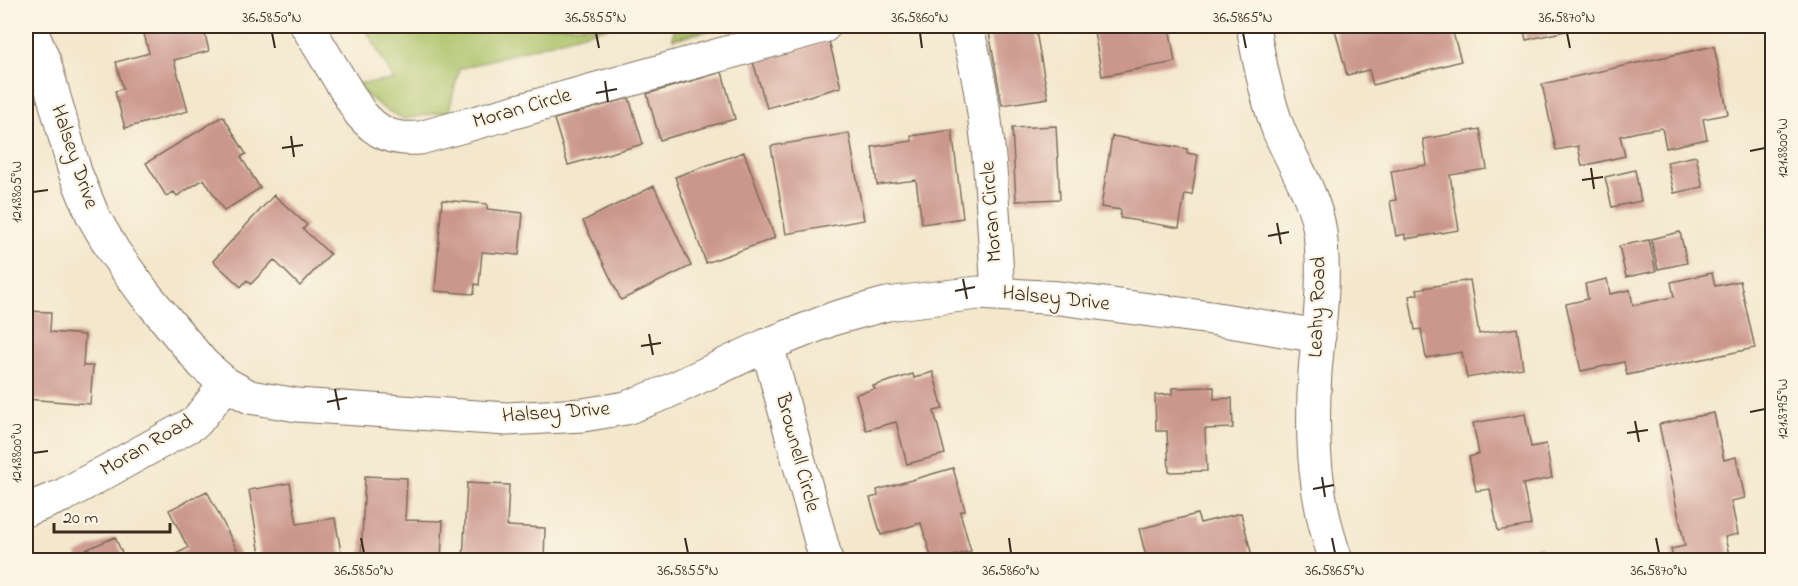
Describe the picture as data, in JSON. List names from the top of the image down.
{
  "streets": {
    "street": [
      "Moran Circle",
      "Halsey Drive",
      "Leahy Road",
      "Moran Road",
      "Brownell Circle"
    ]
  },
  "crossings": [
    ["Moran Circle", "Halsey Drive"],
    ["Halsey Drive", "Leahy Road"],
    ["Halsey Drive", "Moran Road"],
    ["Halsey Drive", "Brownell Circle"]
  ],
  "scale_bar": "20 m",
  "coordinates": [
    "36.5850°N",
    "36.5855°N",
    "36.5860°N",
    "36.5865°N",
    "36.5870°N",
    "121.8800°W",
    "121.8805°W",
    "121.8795°W"
  ]
}
